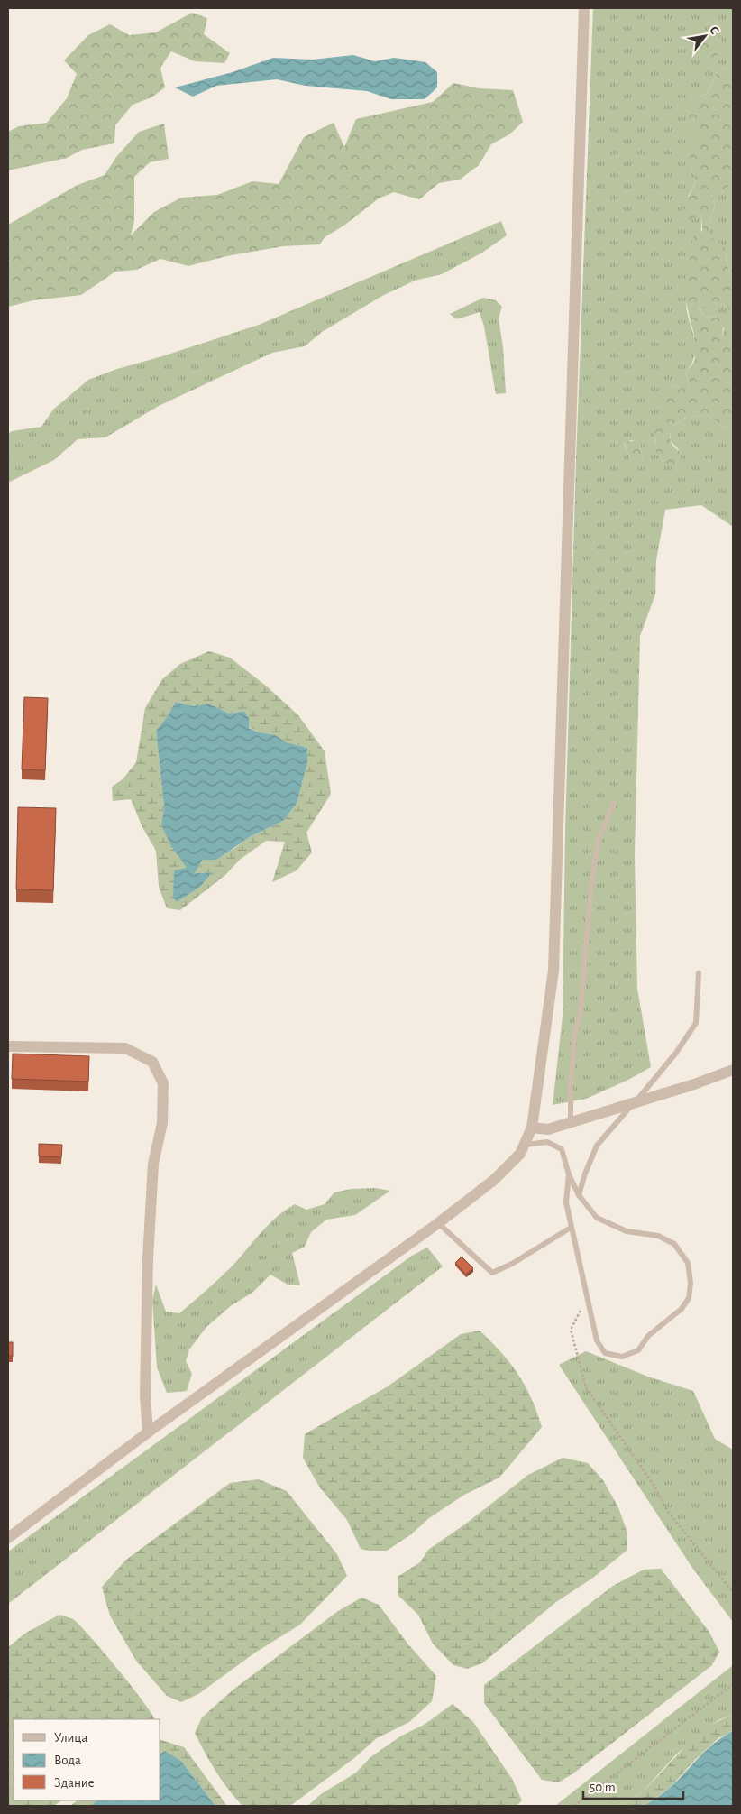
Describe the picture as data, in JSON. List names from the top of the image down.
{
  "legend": ["Улица", "Вода", "Здание"],
  "scale_bar": "50 m",
  "north": "top right"
}
